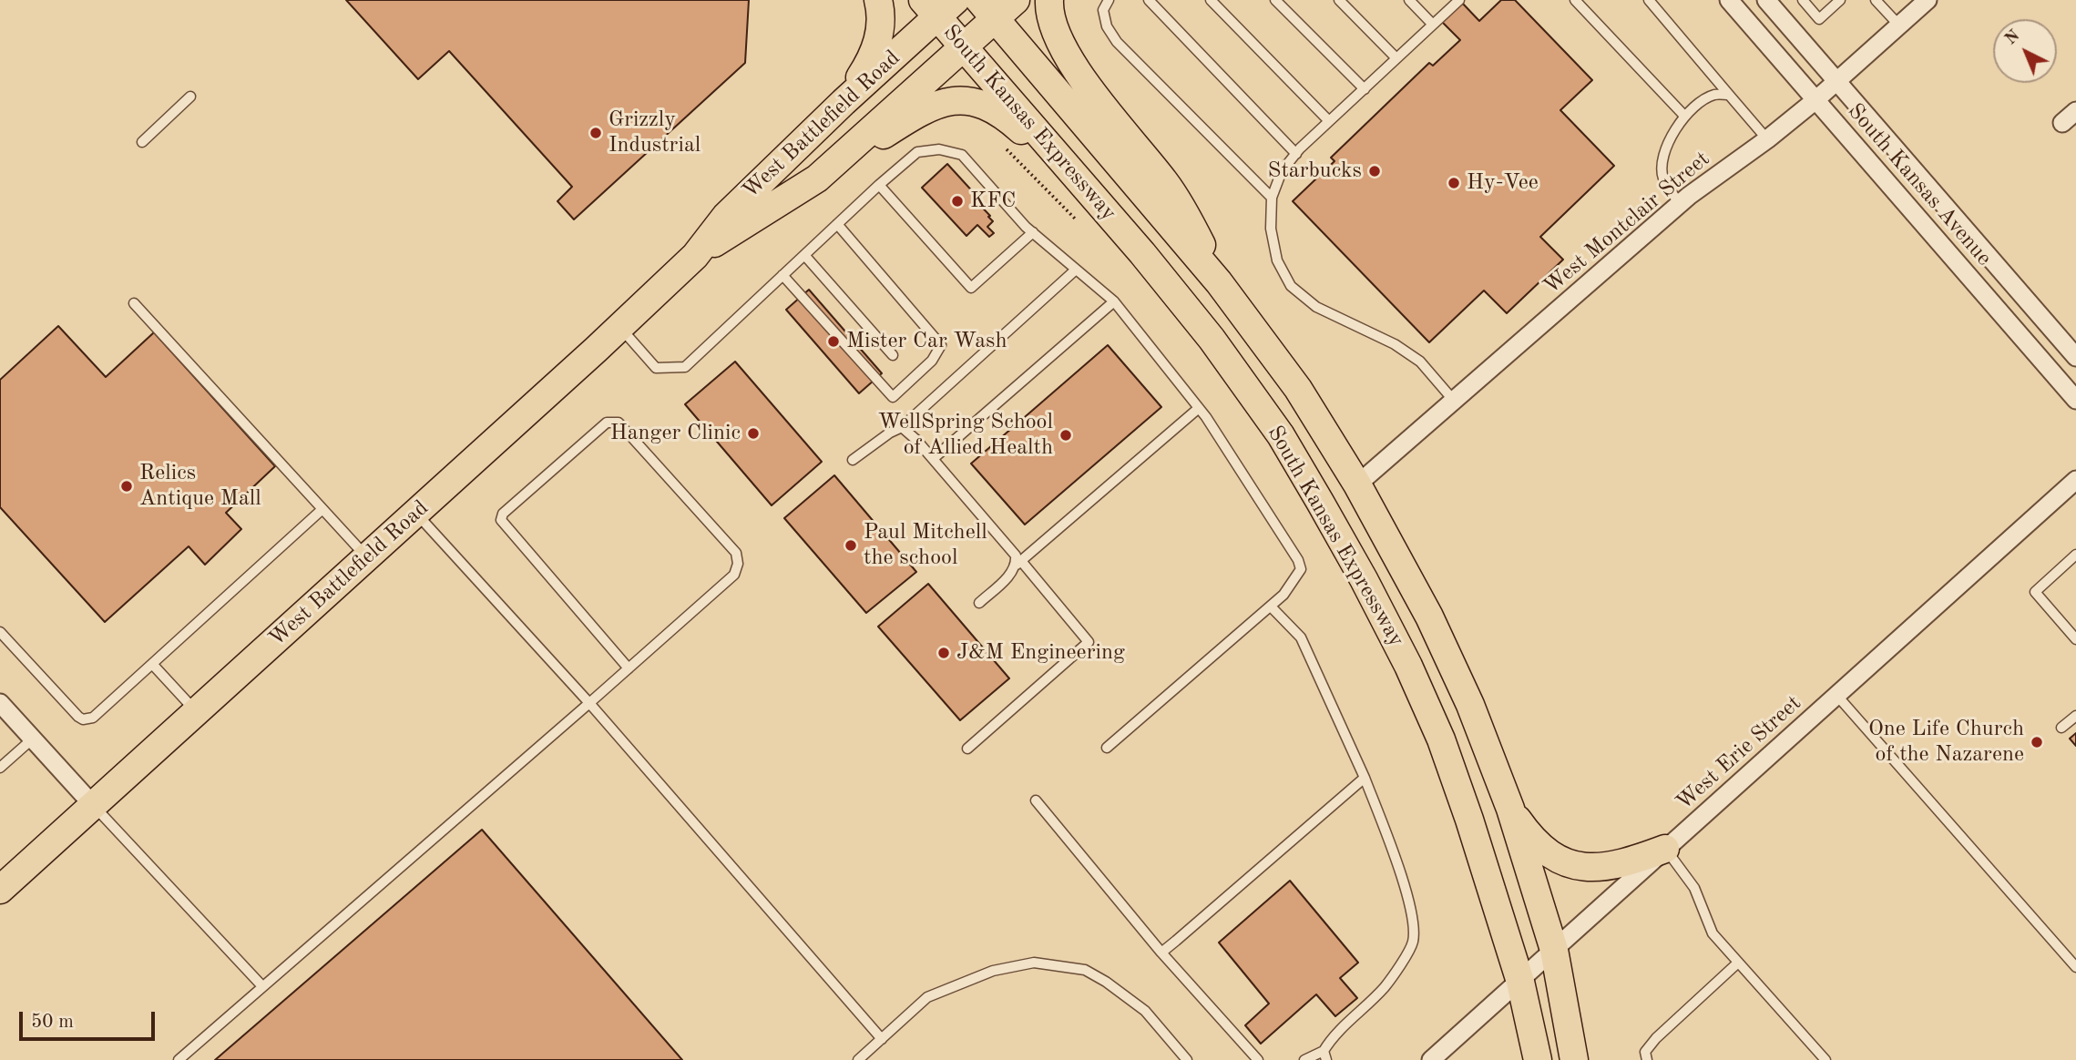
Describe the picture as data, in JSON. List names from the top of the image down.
{
  "streets": {
    "main road": ["South Kansas Expressway", "West Battlefield Road"],
    "street": ["South Kansas Avenue", "West Montclair Street", "West Erie Street"]
  },
  "crossings": [
    ["South Kansas Expressway", "West Battlefield Road"],
    ["South Kansas Expressway", "West Montclair Street"],
    ["South Kansas Expressway", "West Erie Street"],
    ["South Kansas Avenue", "West Montclair Street"]
  ],
  "places": [
    "Grizzly Industrial",
    "Starbucks",
    "Hy-Vee",
    "KFC",
    "Mister Car Wash",
    "Hanger Clinic",
    "WellSpring School of Allied Health",
    "Relics Antique Mall",
    "Paul Mitchell the school",
    "J&M Engineering",
    "One Life Church of the Nazarene"
  ],
  "scale_bar": "50 m",
  "north": "top left"
}
